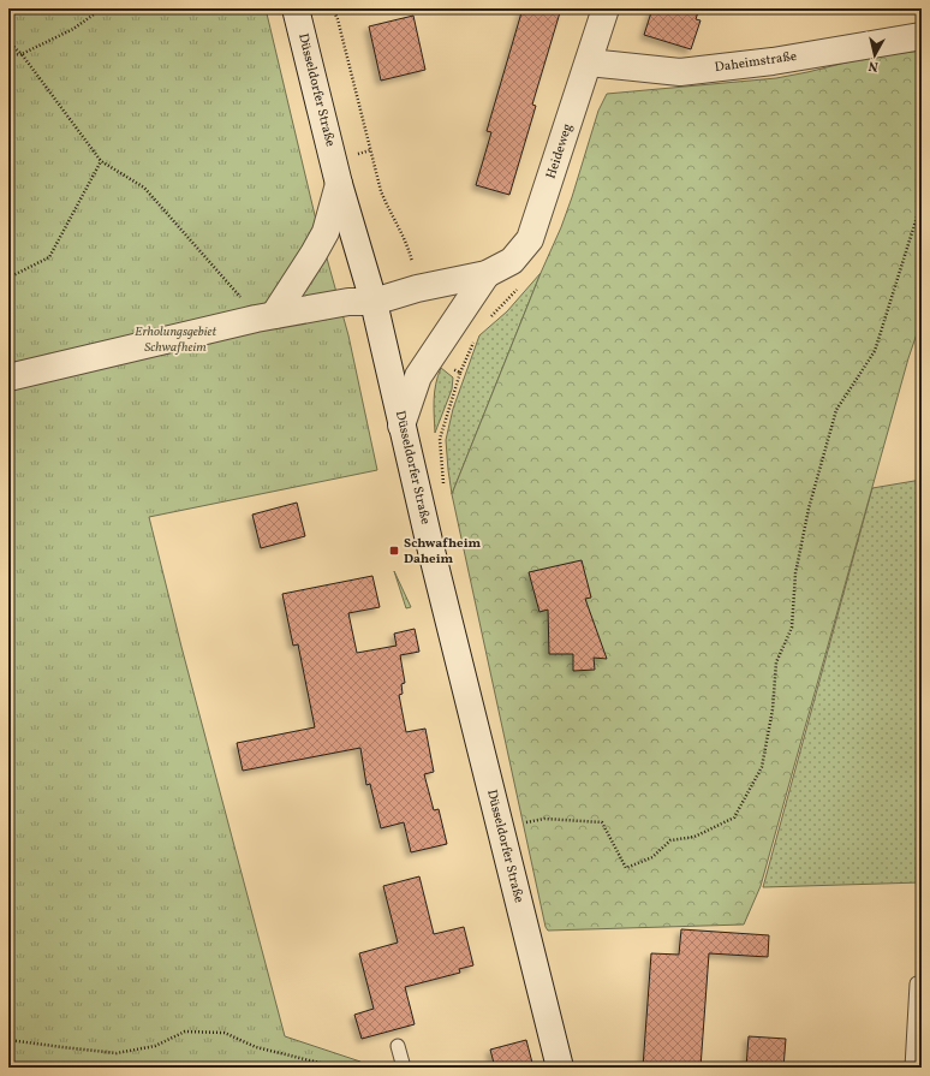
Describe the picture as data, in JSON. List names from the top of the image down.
{
  "streets": {
    "street": ["Daheimstraße", "Düsseldorfer Straße", "Heideweg"]
  },
  "crossings": [
    ["Daheimstraße", "Heideweg"],
    ["Düsseldorfer Straße", "Heideweg"]
  ],
  "parks": ["Erholungsgebiet Schwafheim"],
  "places": {
    "transit": ["Schwafheim Daheim"]
  },
  "north": "bottom"
}
